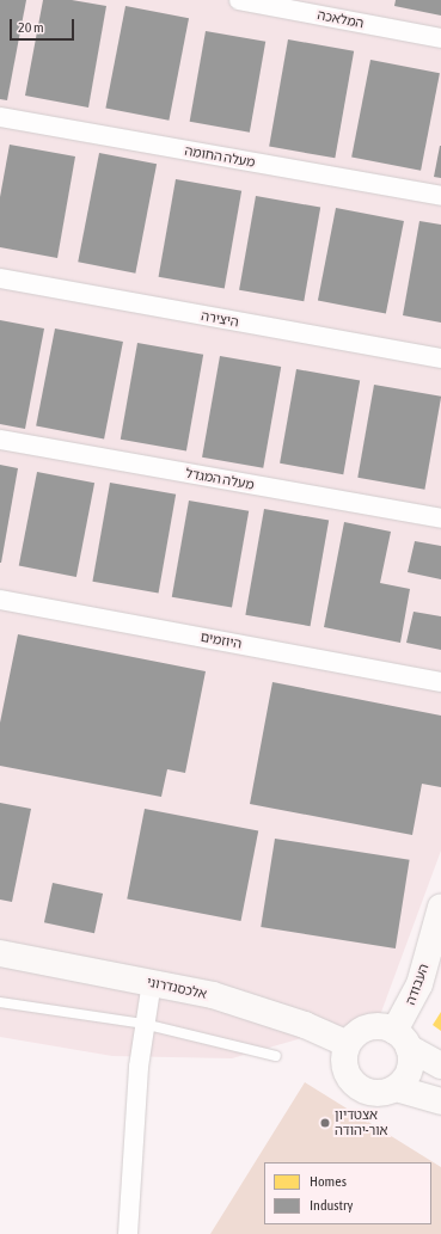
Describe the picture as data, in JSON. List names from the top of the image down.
{
  "streets": {
    "street": [
      "המלאכה",
      "מעלה החומה",
      "היצירה",
      "מעלה המגדל",
      "היוזמים",
      "העבודה",
      "אלכסנדרוני"
    ]
  },
  "crossings": [
    ["העבודה", "אלכסנדרוני"]
  ],
  "places": ["אצטדיון אור-יהודה"],
  "legend": ["Homes", "Industry"],
  "scale_bar": "20 m"
}
